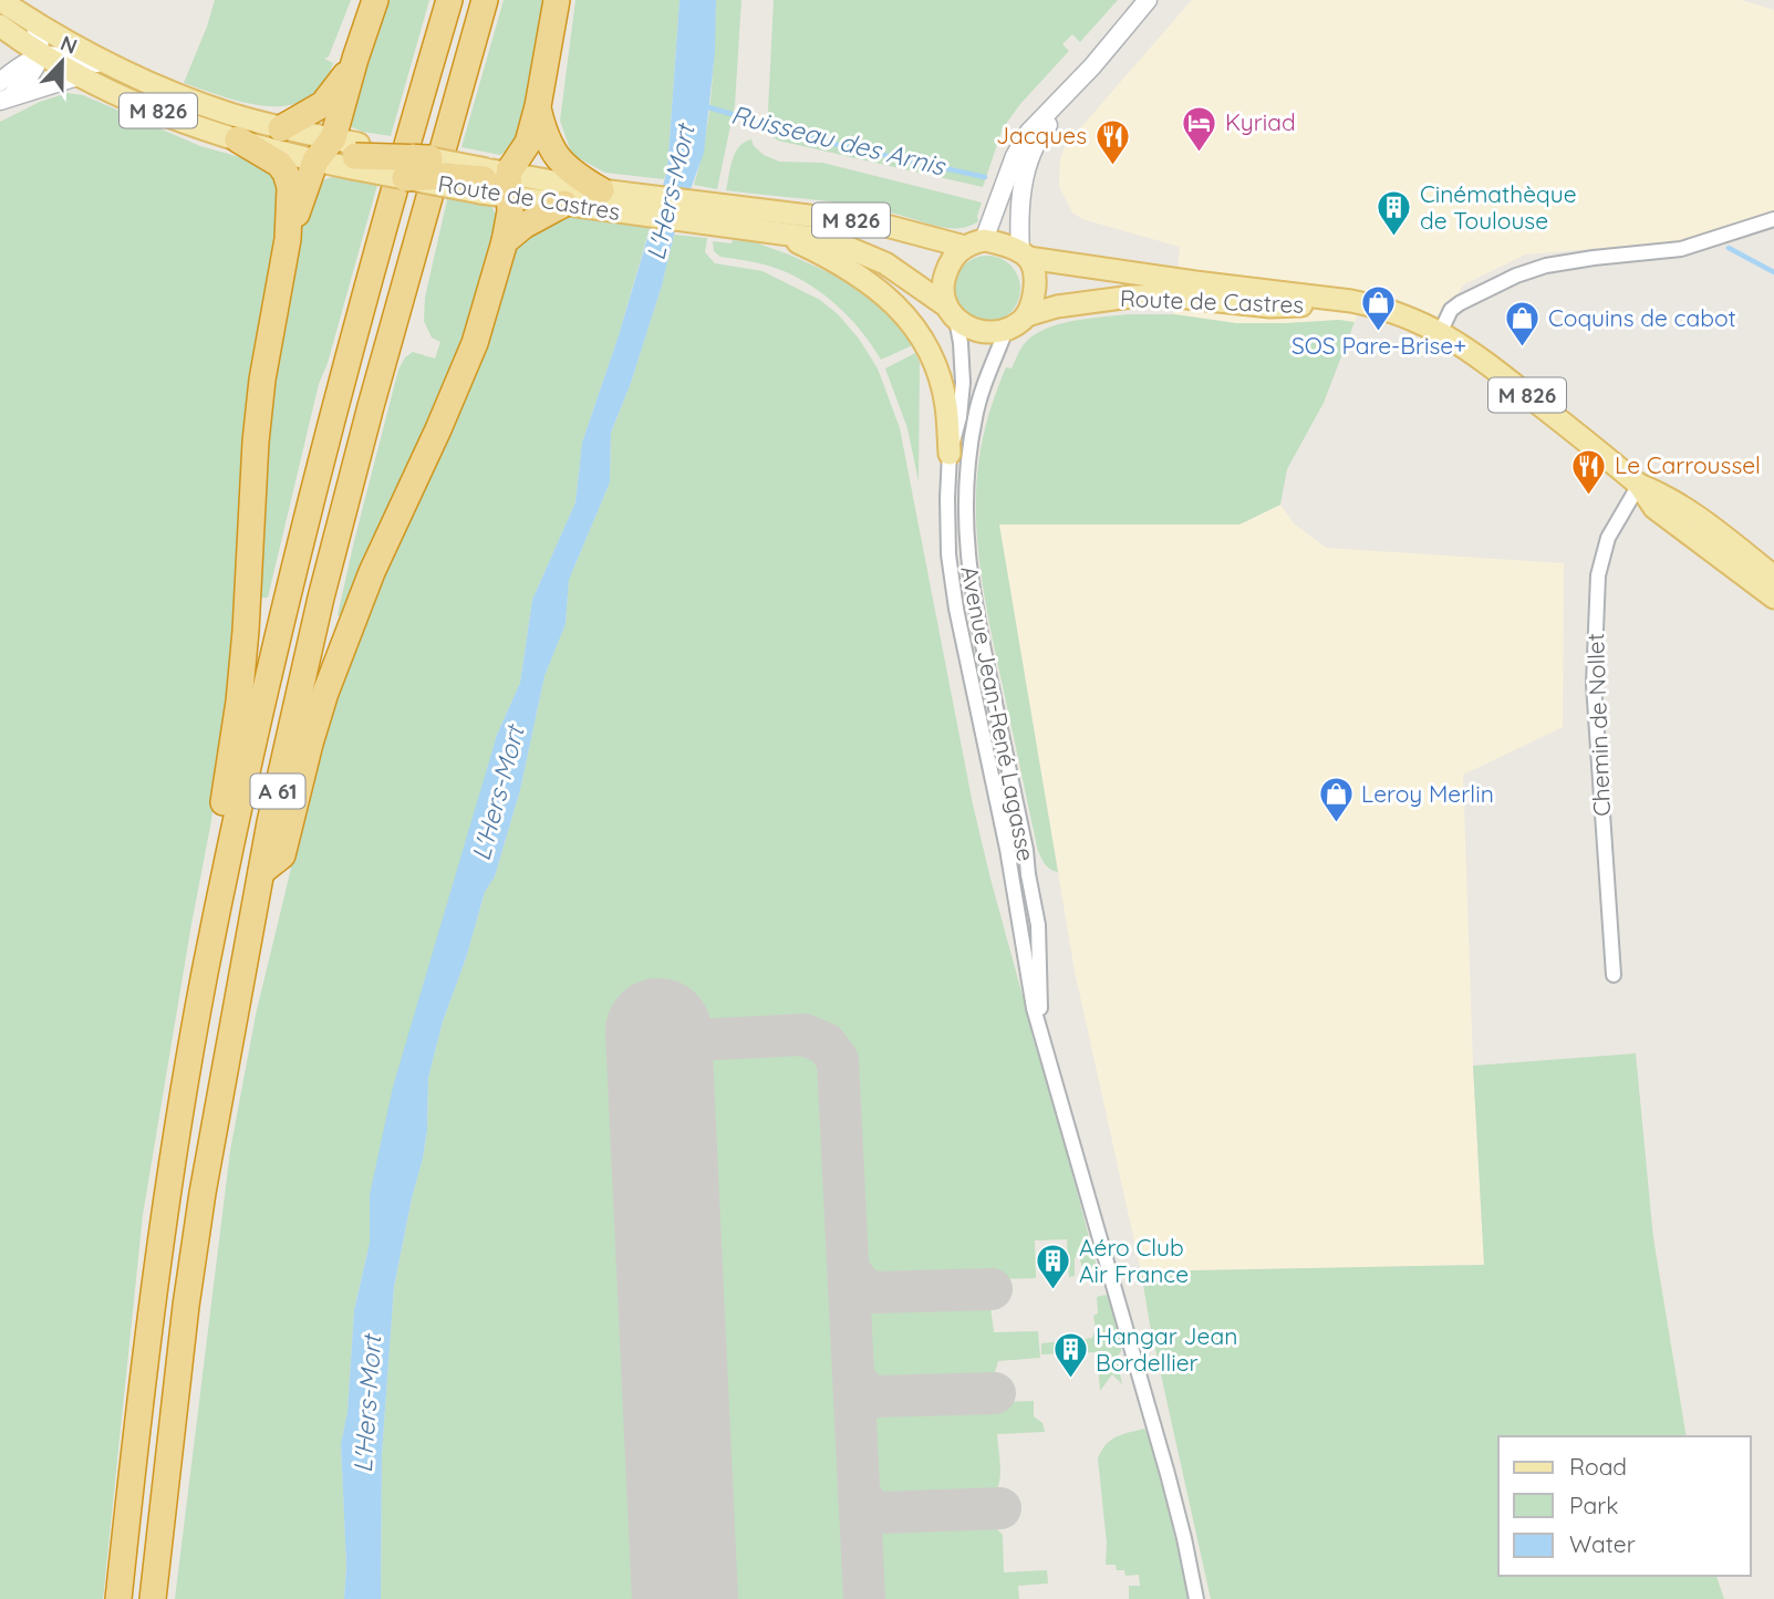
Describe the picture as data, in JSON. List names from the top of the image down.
{
  "streets": {
    "highway": ["A 61"],
    "main road": ["M 826", "Route de Castres"],
    "street": ["Avenue Jean-René Lagasse", "Chemin de Nollet"]
  },
  "crossings": [
    ["Route de Castres", "Avenue Jean-René Lagasse"],
    ["Route de Castres", "Chemin de Nollet"]
  ],
  "water": ["Ruisseau des Arnis", "L'Hers-Mort"],
  "places": {
    "hotel": ["Kyriad"],
    "restaurant": ["Jacques", "Le Carroussel"],
    "building": ["Cinémathèque de Toulouse", "Aéro Club Air France", "Hangar Jean Bordellier"],
    "shop": ["SOS Pare-Brise+", "Coquins de cabot", "Leroy Merlin"]
  },
  "legend": ["Road", "Park", "Water"],
  "north": "top"
}
